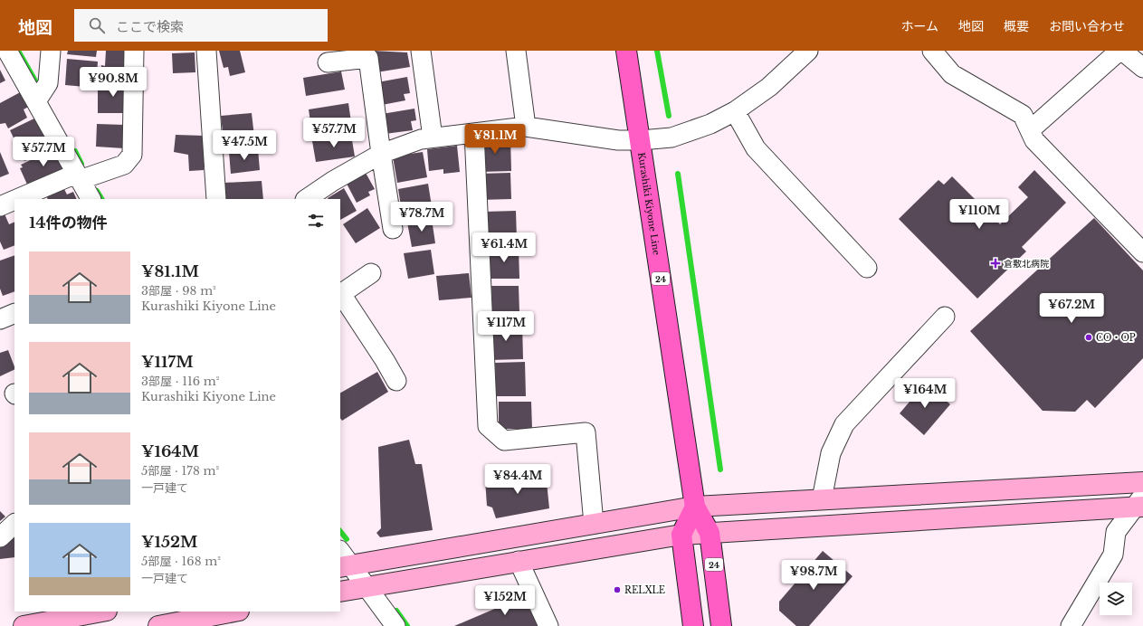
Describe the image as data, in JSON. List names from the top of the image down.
{
  "streets": {
    "main road": ["Kurashiki Kiyone Line", "24"]
  },
  "places": {
    "health": ["倉敷北病院"],
    "other": ["CO・OP", "RELXLE"]
  },
  "page": {
    "header": "地図",
    "search": "ここで検索",
    "nav": [
      "ホーム",
      "地図",
      "概要",
      "お問い合わせ"
    ],
    "price": [
      "¥90.8M",
      "¥57.7M",
      "¥81.1M",
      "¥47.5M",
      "¥57.7M",
      "¥110M",
      "¥78.7M",
      "¥61.4M",
      "¥67.2M",
      "¥117M",
      "¥164M",
      "¥84.4M",
      "¥98.7M",
      "¥152M"
    ],
    "heading": "14件の物件",
    "list": [
      {
        "name": "¥81.1M",
        "note": "3部屋 · 98 m² · Kurashiki Kiyone Line"
      },
      {
        "name": "¥117M",
        "note": "3部屋 · 116 m² · Kurashiki Kiyone Line"
      },
      {
        "name": "¥164M",
        "note": "5部屋 · 178 m² · 一戸建て"
      },
      {
        "name": "¥152M",
        "note": "5部屋 · 168 m² · 一戸建て"
      }
    ]
  }
}
